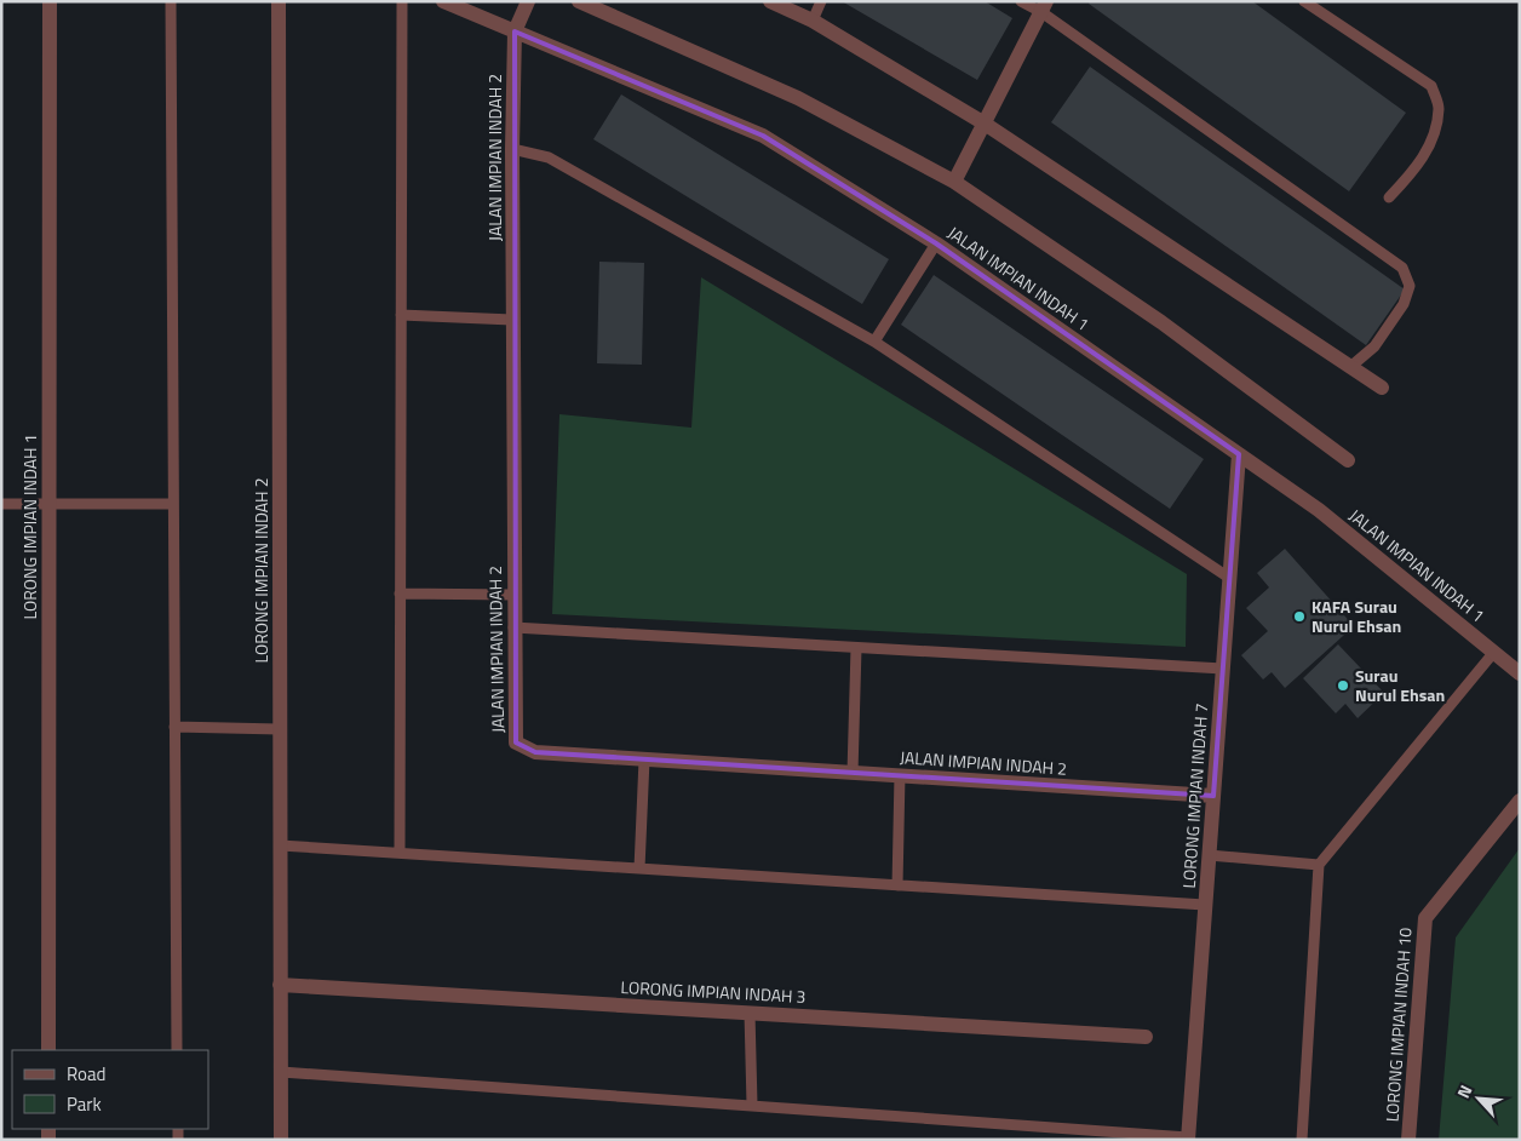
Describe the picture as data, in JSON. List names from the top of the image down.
{
  "streets": {
    "street": [
      "JALAN IMPIAN INDAH 2",
      "JALAN IMPIAN INDAH 1",
      "LORONG IMPIAN INDAH 1",
      "LORONG IMPIAN INDAH 2",
      "LORONG IMPIAN INDAH 7",
      "LORONG IMPIAN INDAH 3",
      "LORONG IMPIAN INDAH 10"
    ]
  },
  "crossings": [
    ["JALAN IMPIAN INDAH 2", "JALAN IMPIAN INDAH 1"],
    ["JALAN IMPIAN INDAH 2", "LORONG IMPIAN INDAH 7"],
    ["JALAN IMPIAN INDAH 1", "LORONG IMPIAN INDAH 7"],
    ["LORONG IMPIAN INDAH 2", "LORONG IMPIAN INDAH 3"]
  ],
  "places": ["KAFA Surau Nurul Ehsan", "Surau Nurul Ehsan"],
  "legend": ["Road", "Park"],
  "north": "top left"
}
